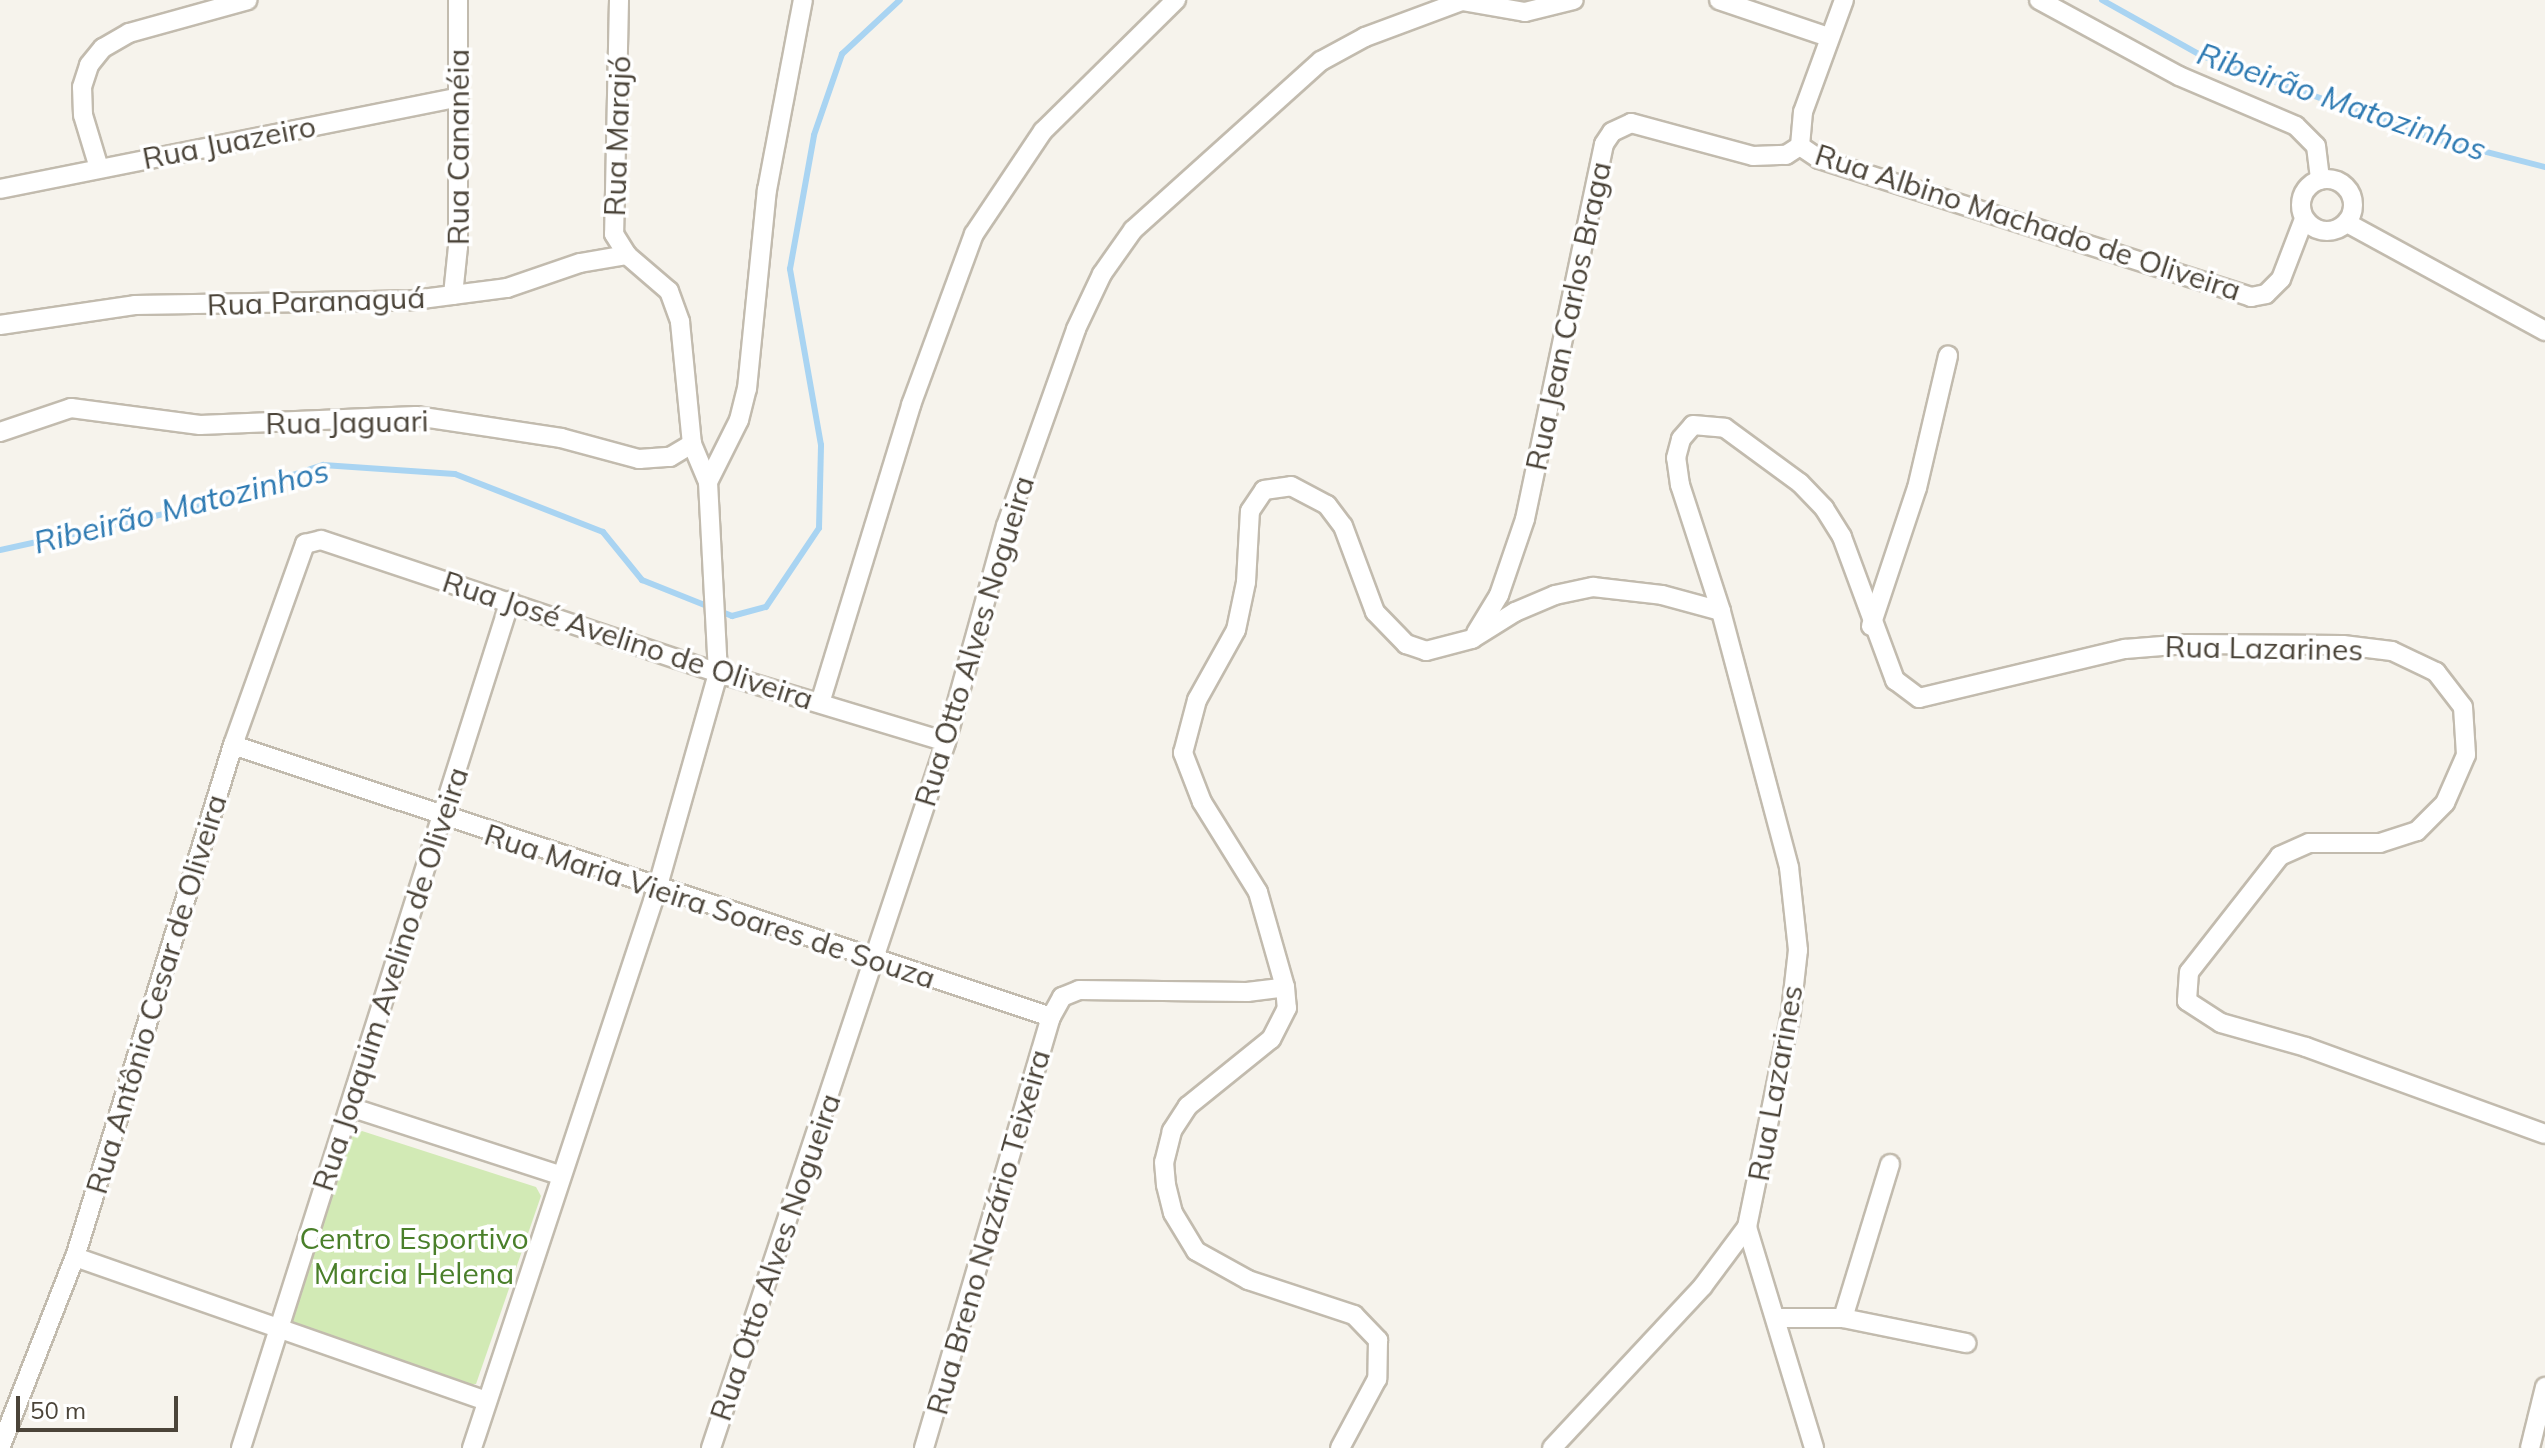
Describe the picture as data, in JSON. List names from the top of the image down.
{
  "streets": {
    "street": [
      "Rua Marajó",
      "Rua Juazeiro",
      "Rua Cananéia",
      "Rua Albino Machado de Oliveira",
      "Rua Paranaguá",
      "Rua Jean Carlos Braga",
      "Rua Jaguari",
      "Rua José Avelino de Oliveira",
      "Rua Otto Alves Nogueira",
      "Rua Lazarines",
      "Rua Maria Vieira Soares de Souza",
      "Rua Joaquim Avelino de Oliveira",
      "Rua Antônio Cesar de Oliveira",
      "Rua Breno Nazário Teixeira"
    ]
  },
  "crossings": [
    ["Rua Marajó", "Rua Paranaguá"],
    ["Rua Marajó", "Rua Jaguari"],
    ["Rua Juazeiro", "Rua Cananéia"],
    ["Rua Cananéia", "Rua Paranaguá"],
    ["Rua Albino Machado de Oliveira", "Rua Jean Carlos Braga"],
    ["Rua José Avelino de Oliveira", "Rua Otto Alves Nogueira"],
    ["Rua José Avelino de Oliveira", "Rua Joaquim Avelino de Oliveira"],
    ["Rua José Avelino de Oliveira", "Rua Antônio Cesar de Oliveira"],
    ["Rua Otto Alves Nogueira", "Rua Maria Vieira Soares de Souza"],
    ["Rua Maria Vieira Soares de Souza", "Rua Joaquim Avelino de Oliveira"],
    ["Rua Maria Vieira Soares de Souza", "Rua Antônio Cesar de Oliveira"],
    ["Rua Maria Vieira Soares de Souza", "Rua Breno Nazário Teixeira"]
  ],
  "water": ["Ribeirão Matozinhos"],
  "parks": ["Centro Esportivo Marcia Helena"],
  "scale_bar": "50 m"
}
